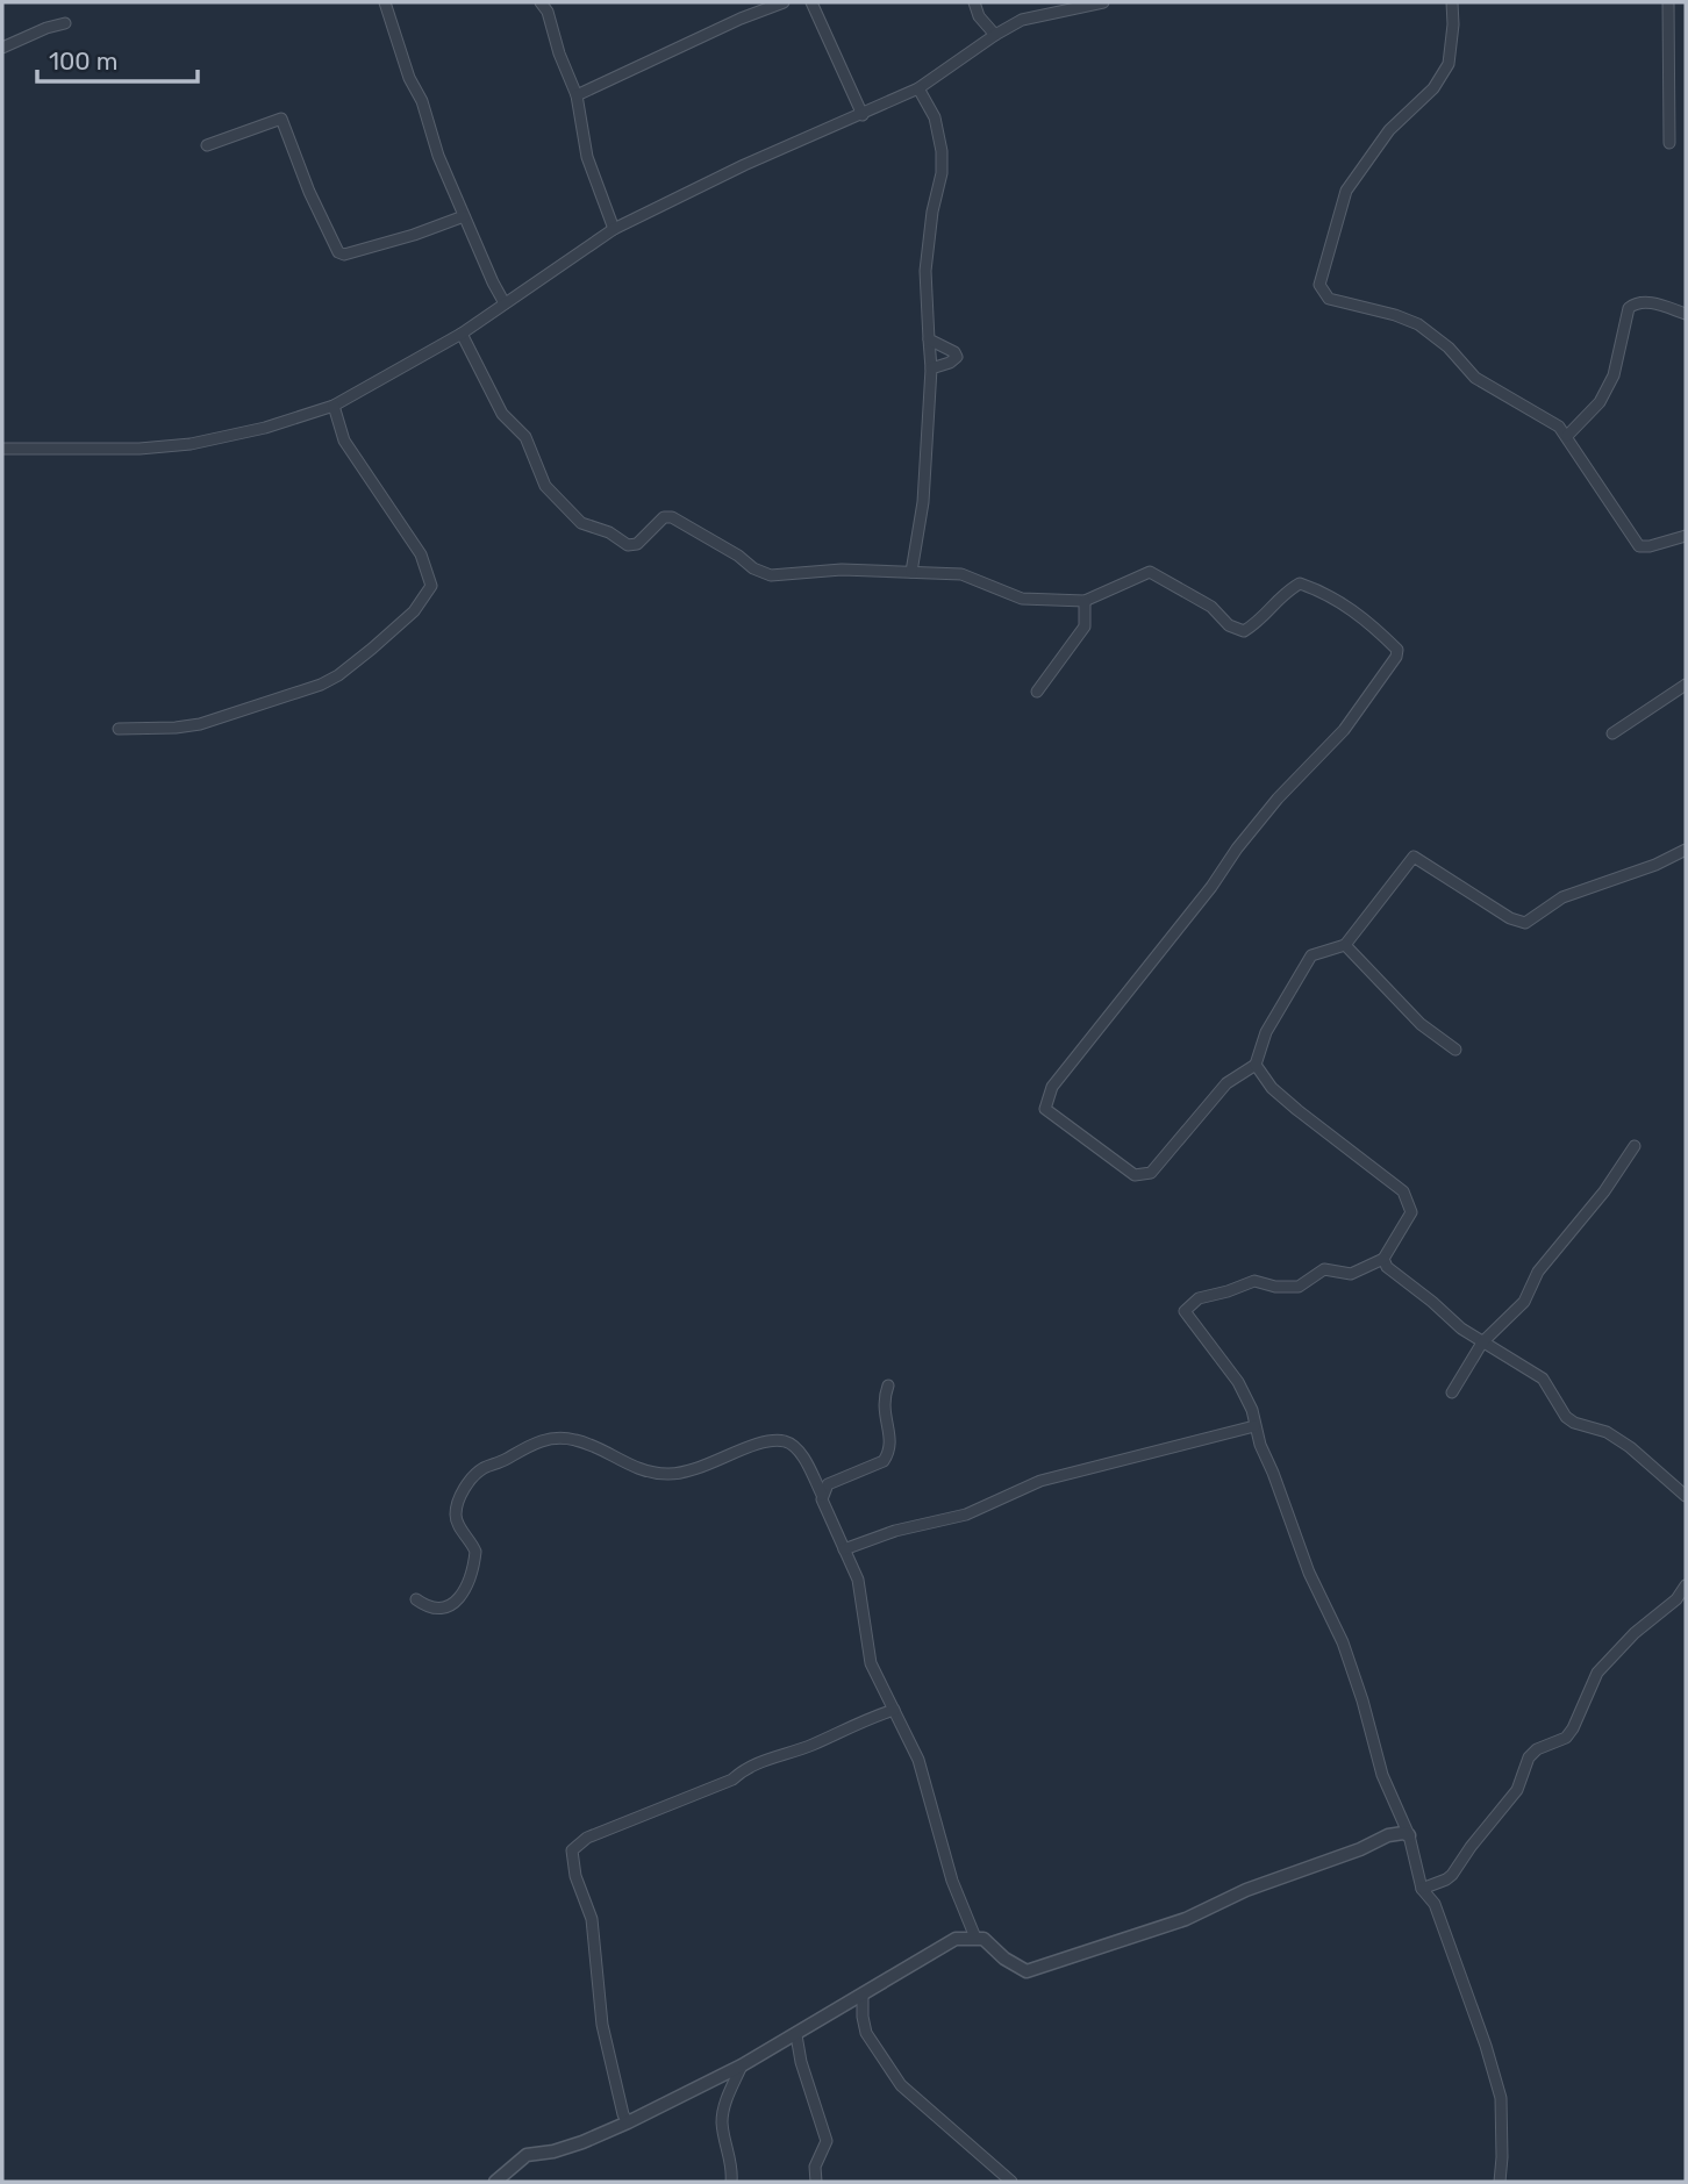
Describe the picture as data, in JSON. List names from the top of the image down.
{
  "scale_bar": "100 m"
}
